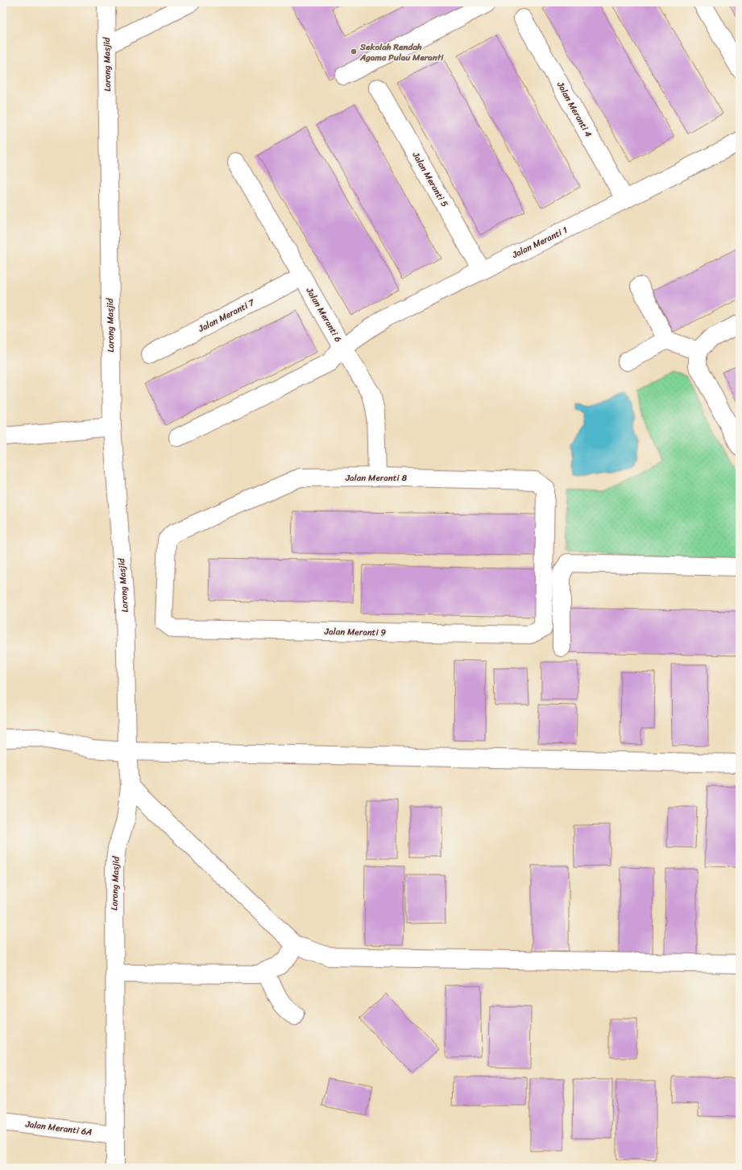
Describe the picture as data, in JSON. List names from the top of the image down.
{
  "streets": {
    "street": [
      "Lorong Masjid",
      "Jalan Meranti 4",
      "Jalan Meranti 5",
      "Jalan Meranti 1",
      "Jalan Meranti 6",
      "Jalan Meranti 7",
      "Jalan Meranti 8",
      "Jalan Meranti 9",
      "Jalan Meranti 6A"
    ]
  },
  "crossings": [
    ["Lorong Masjid", "Jalan Meranti 6A"],
    ["Jalan Meranti 4", "Jalan Meranti 1"],
    ["Jalan Meranti 5", "Jalan Meranti 1"],
    ["Jalan Meranti 1", "Jalan Meranti 6"],
    ["Jalan Meranti 6", "Jalan Meranti 7"],
    ["Jalan Meranti 6", "Jalan Meranti 8"],
    ["Jalan Meranti 8", "Jalan Meranti 9"]
  ],
  "places": ["Sekolah Rendah Agama Pulau Meranti"]
}
